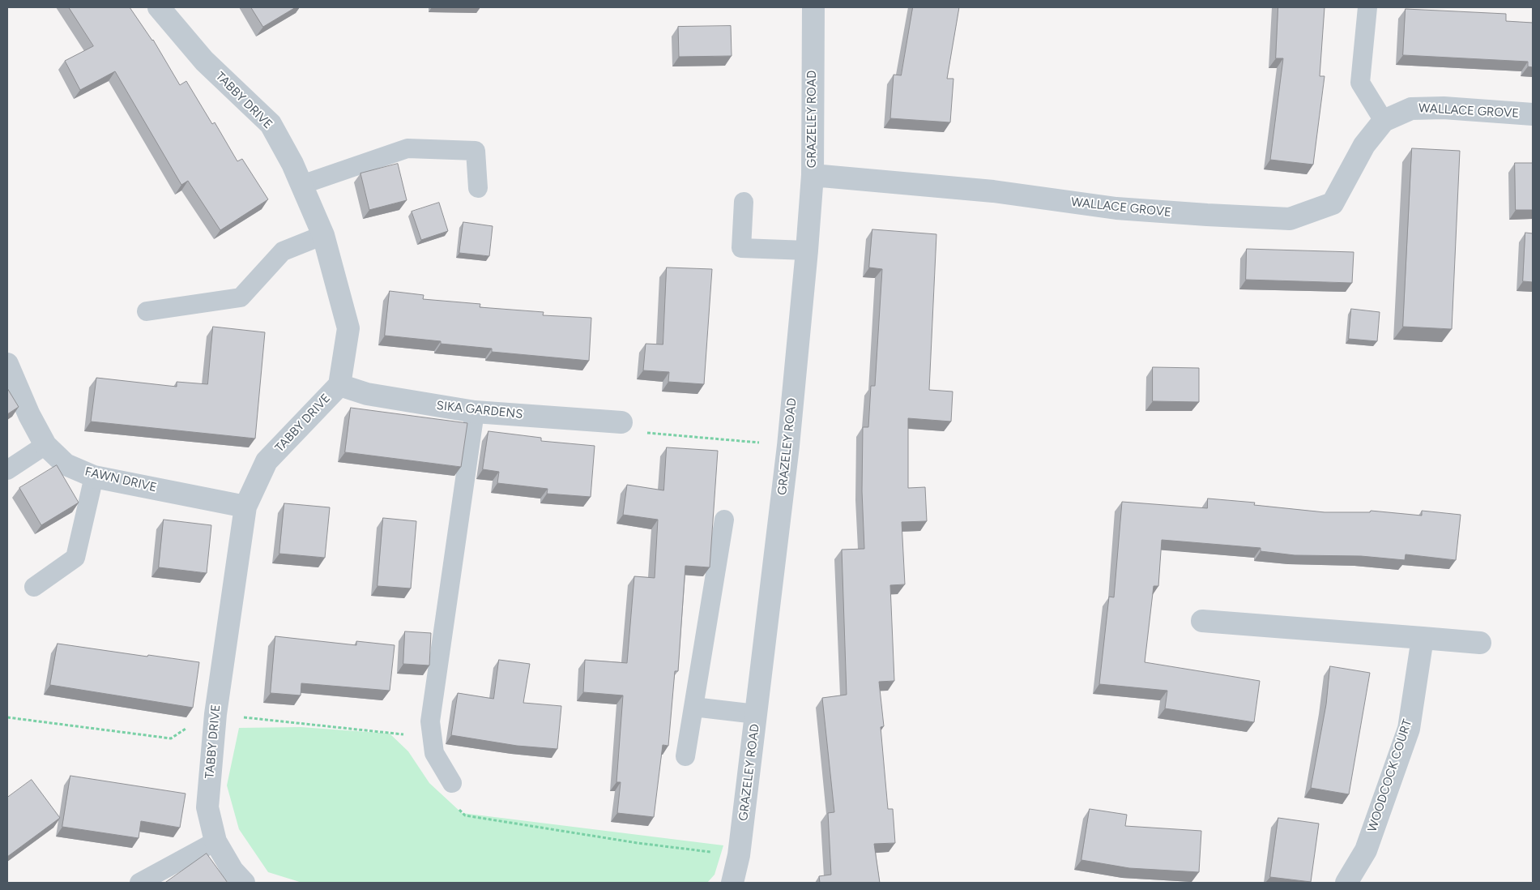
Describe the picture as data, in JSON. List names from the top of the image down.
{
  "streets": {
    "street": [
      "TABBY DRIVE",
      "WALLACE GROVE",
      "GRAZELEY ROAD",
      "SIKA GARDENS",
      "FAWN DRIVE",
      "WOODCOCK COURT"
    ]
  },
  "crossings": [
    ["TABBY DRIVE", "SIKA GARDENS"],
    ["TABBY DRIVE", "FAWN DRIVE"],
    ["WALLACE GROVE", "GRAZELEY ROAD"]
  ]
}
